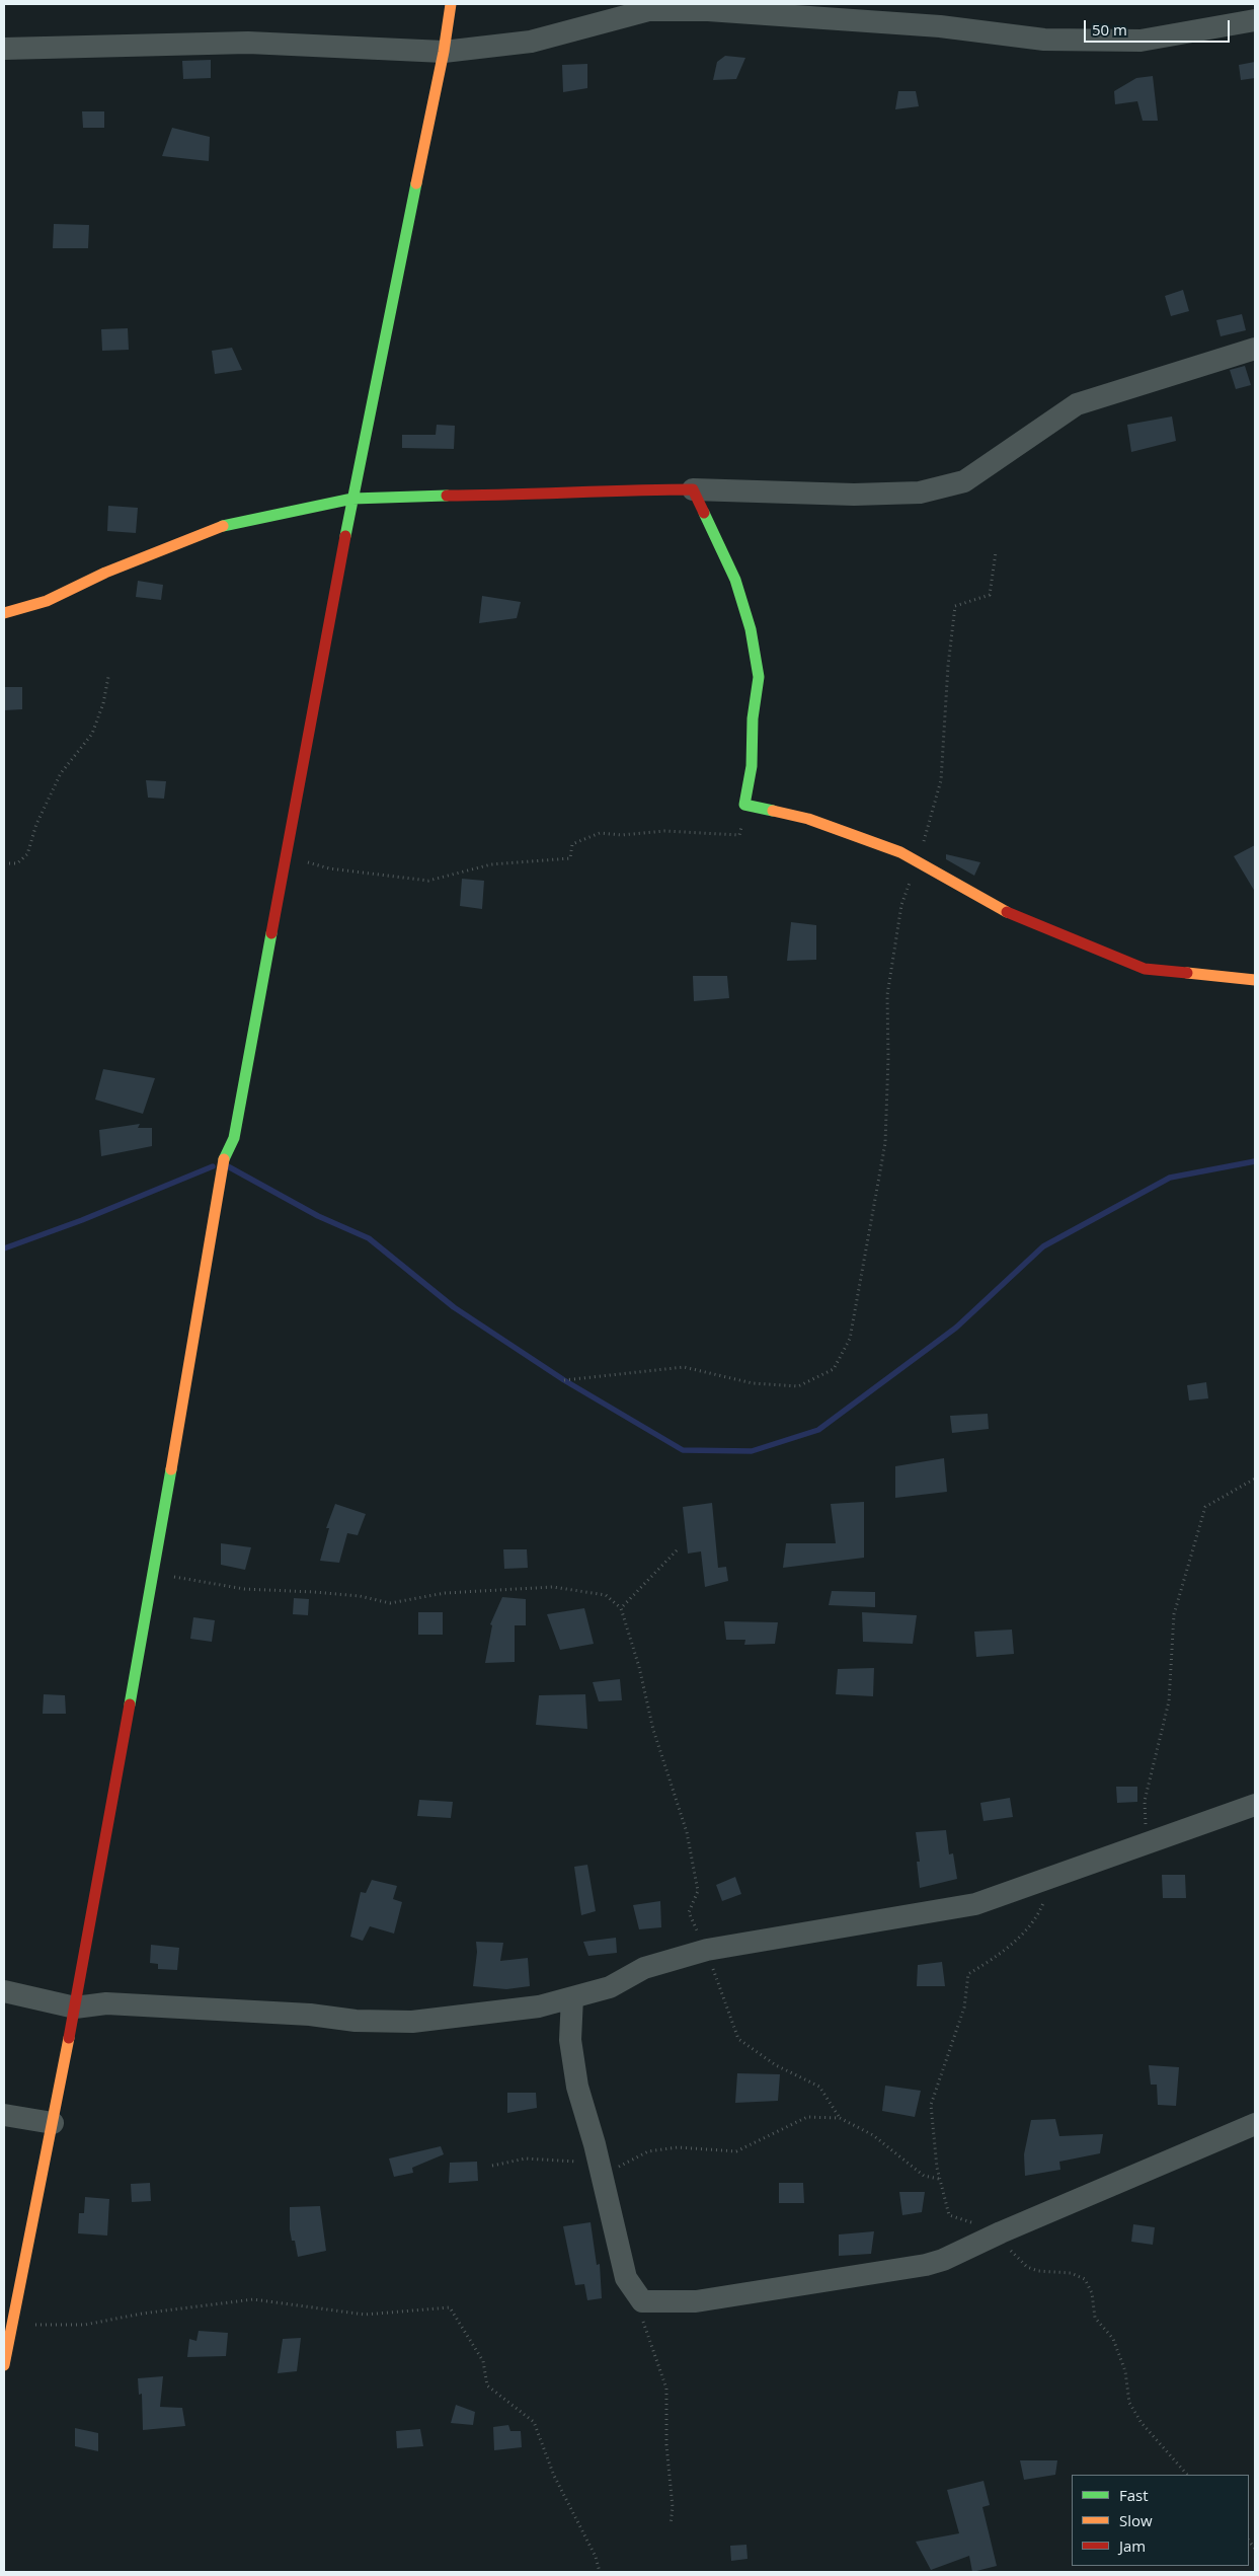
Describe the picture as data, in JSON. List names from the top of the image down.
{
  "legend": ["Fast", "Slow", "Jam"],
  "scale_bar": "50 m"
}
